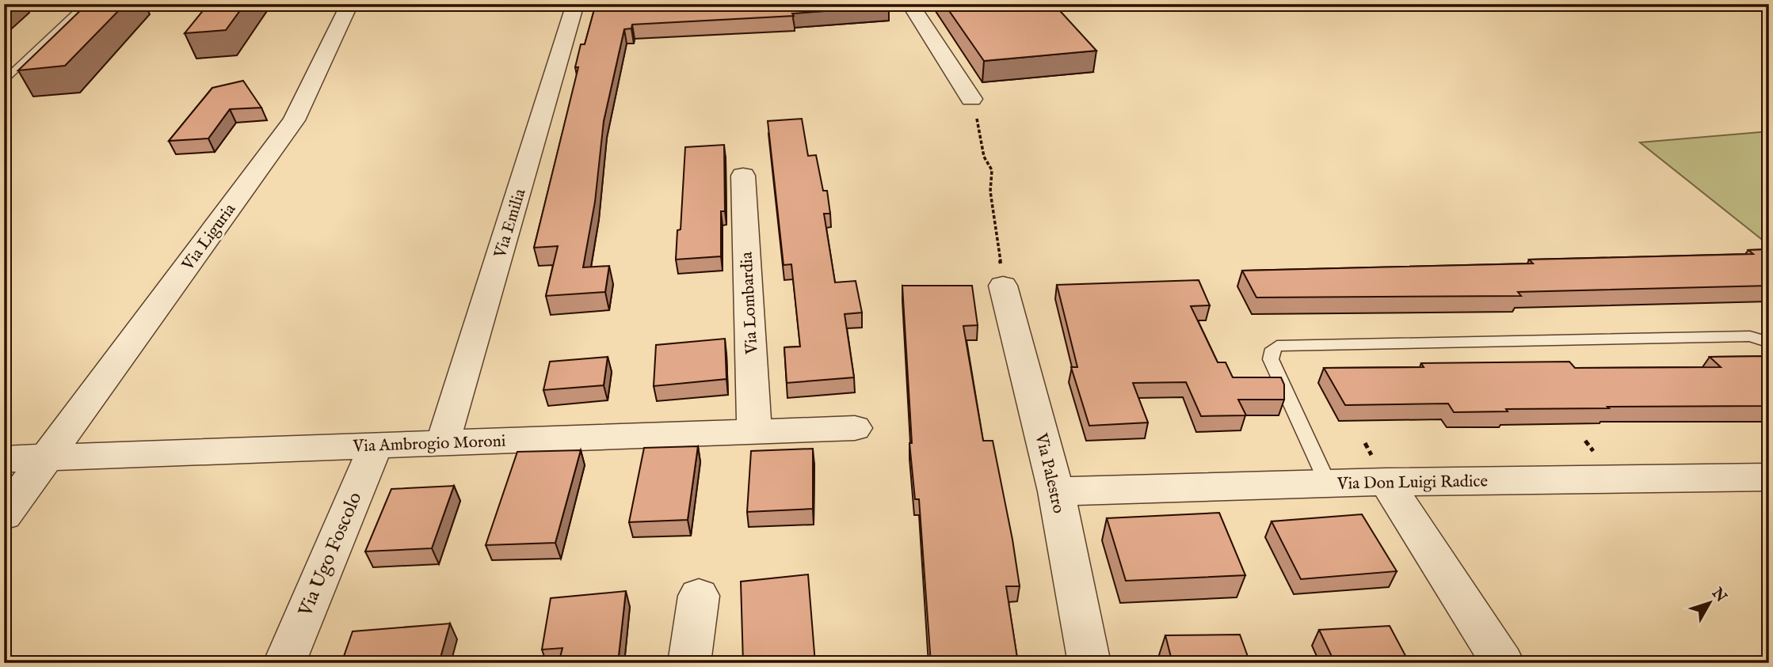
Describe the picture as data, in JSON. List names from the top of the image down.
{
  "streets": {
    "street": [
      "Via Emilia",
      "Via Liguria",
      "Via Lombardia",
      "Via Ambrogio Moroni",
      "Via Palestro",
      "Via Don Luigi Radice",
      "Via Ugo Foscolo"
    ]
  },
  "crossings": [
    ["Via Emilia", "Via Ambrogio Moroni"],
    ["Via Liguria", "Via Ambrogio Moroni"],
    ["Via Lombardia", "Via Ambrogio Moroni"],
    ["Via Ambrogio Moroni", "Via Ugo Foscolo"],
    ["Via Palestro", "Via Don Luigi Radice"]
  ],
  "north": "top right"
}
